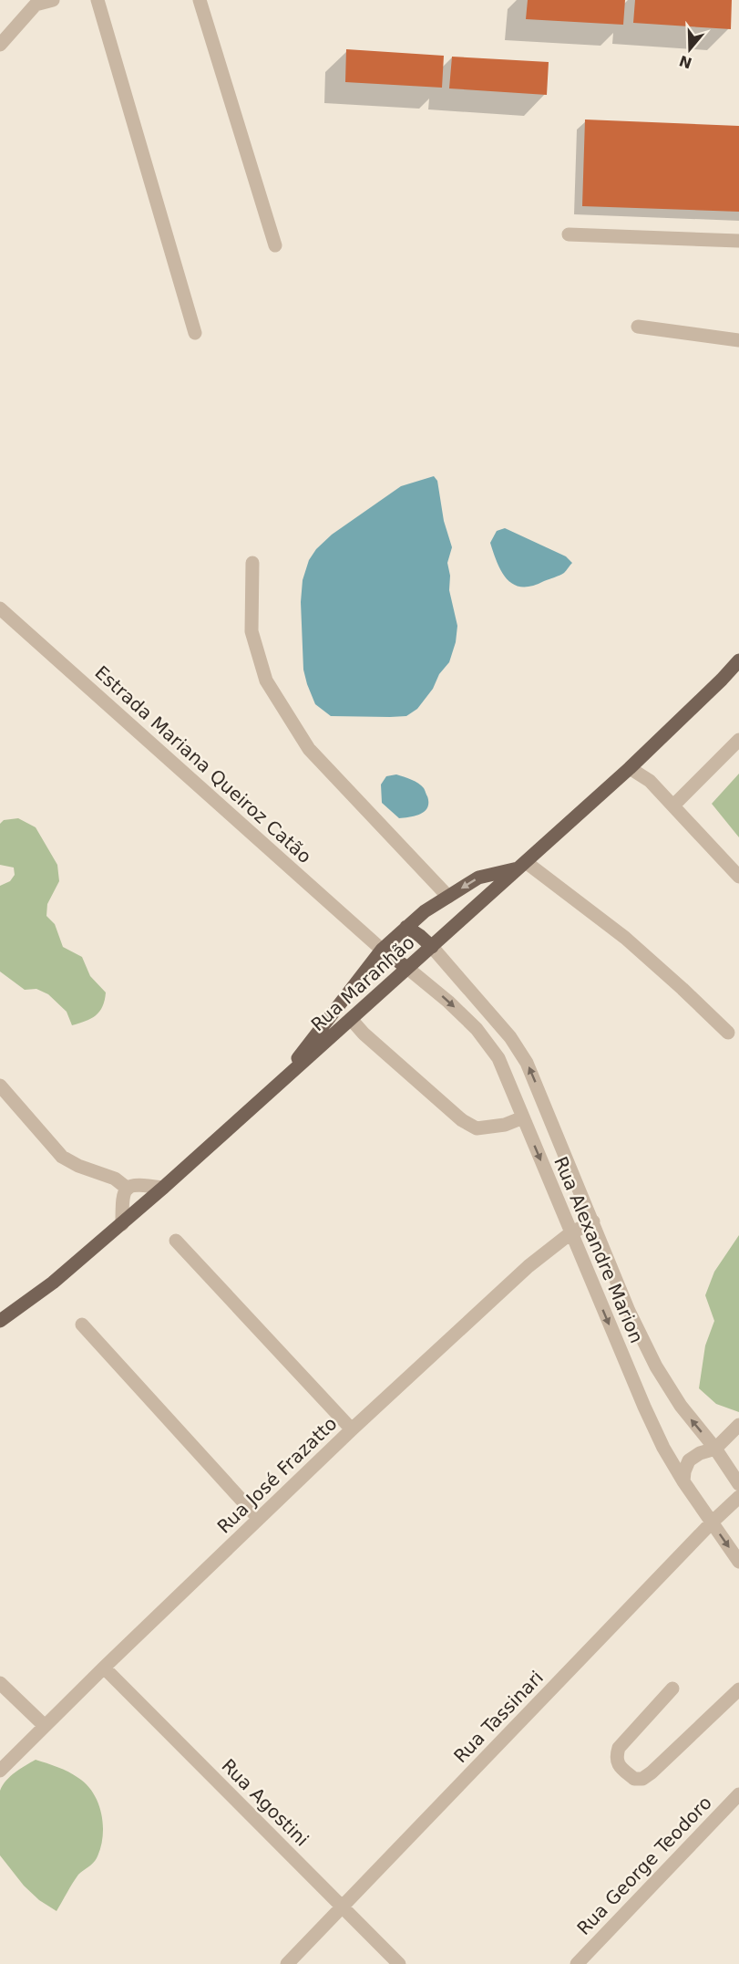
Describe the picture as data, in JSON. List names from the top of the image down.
{
  "streets": {
    "main road": ["Rua Maranhão"],
    "street": [
      "Estrada Mariana Queiroz Catão",
      "Rua Alexandre Marion",
      "Rua José Frazatto",
      "Rua Tassinari",
      "Rua Agostini",
      "Rua George Teodoro"
    ]
  },
  "crossings": [
    ["Rua Maranhão", "Rua Alexandre Marion"],
    ["Rua Alexandre Marion", "Rua José Frazatto"],
    ["Rua Alexandre Marion", "Rua Tassinari"],
    ["Rua José Frazatto", "Rua Agostini"],
    ["Rua Tassinari", "Rua Agostini"]
  ],
  "north": "bottom"
}
